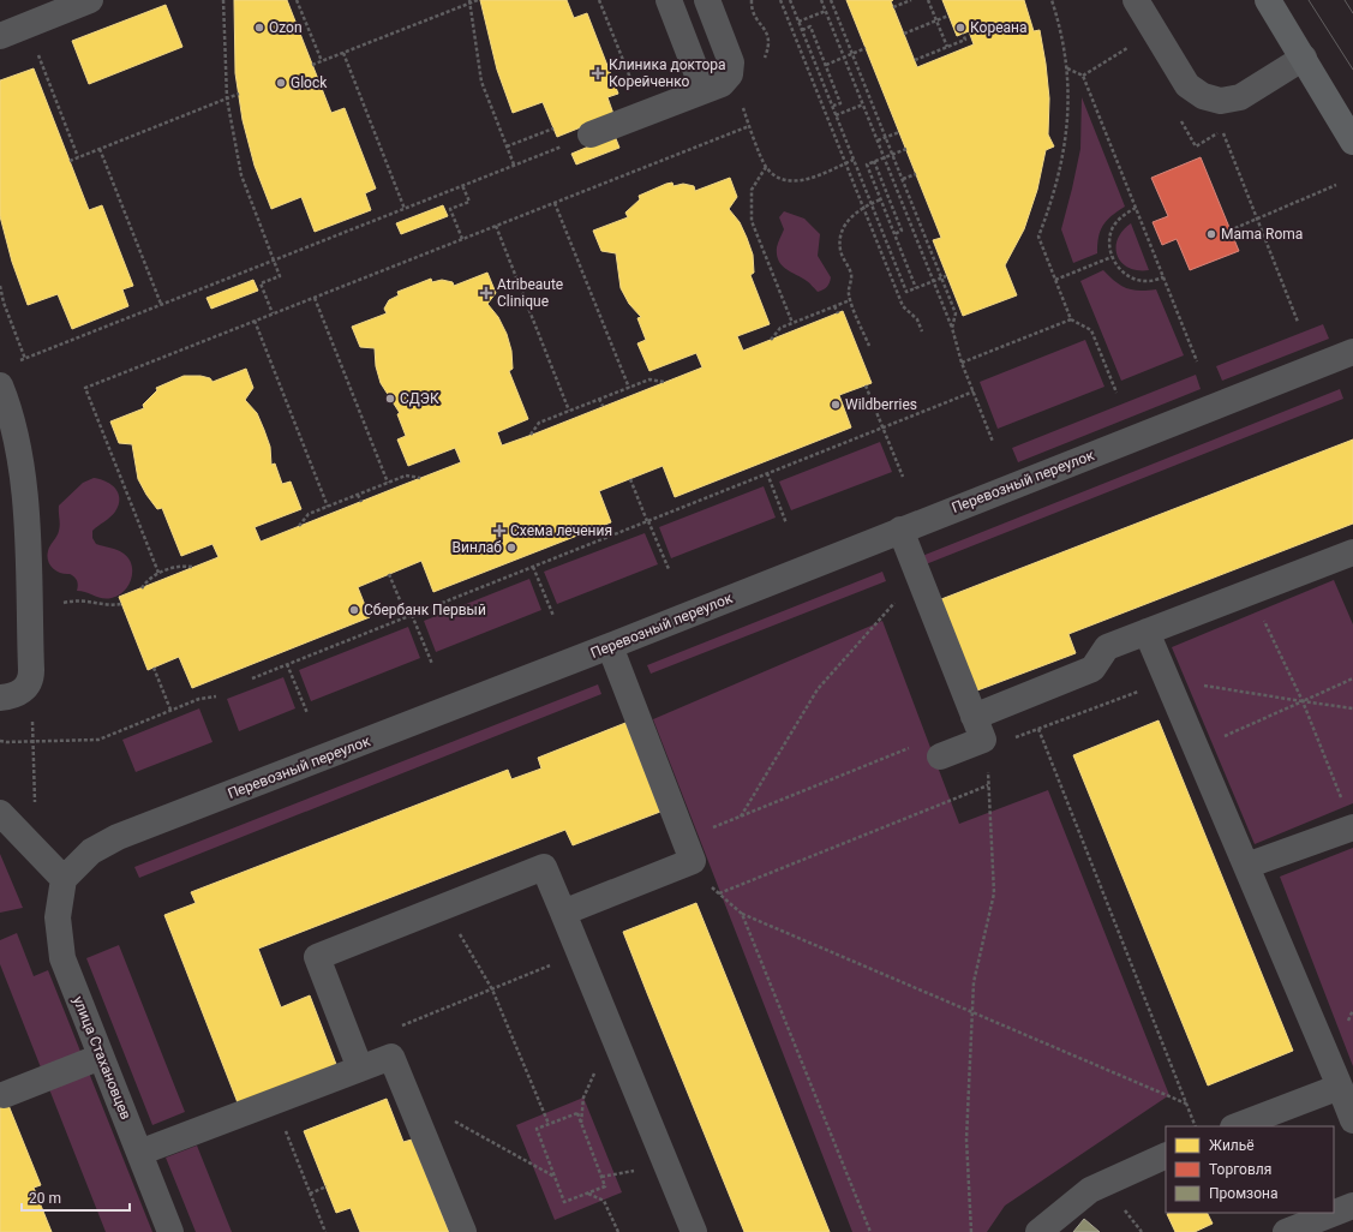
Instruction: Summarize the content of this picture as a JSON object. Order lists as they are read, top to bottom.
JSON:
{
  "streets": {
    "street": ["Перевозный переулок", "улица Стахановцев"]
  },
  "crossings": [
    ["Перевозный переулок", "улица Стахановцев"]
  ],
  "places": {
    "other": [
      "Ozon",
      "Кореана",
      "Glock",
      "Mama Roma",
      "СДЭК",
      "Wildberries",
      "Винлаб",
      "Сбербанк Первый"
    ],
    "health": ["Клиника доктора Корейченко", "Atribeaute Clinique", "Схема лечения"]
  },
  "legend": ["Жильё", "Торговля", "Промзона"],
  "scale_bar": "20 m"
}
